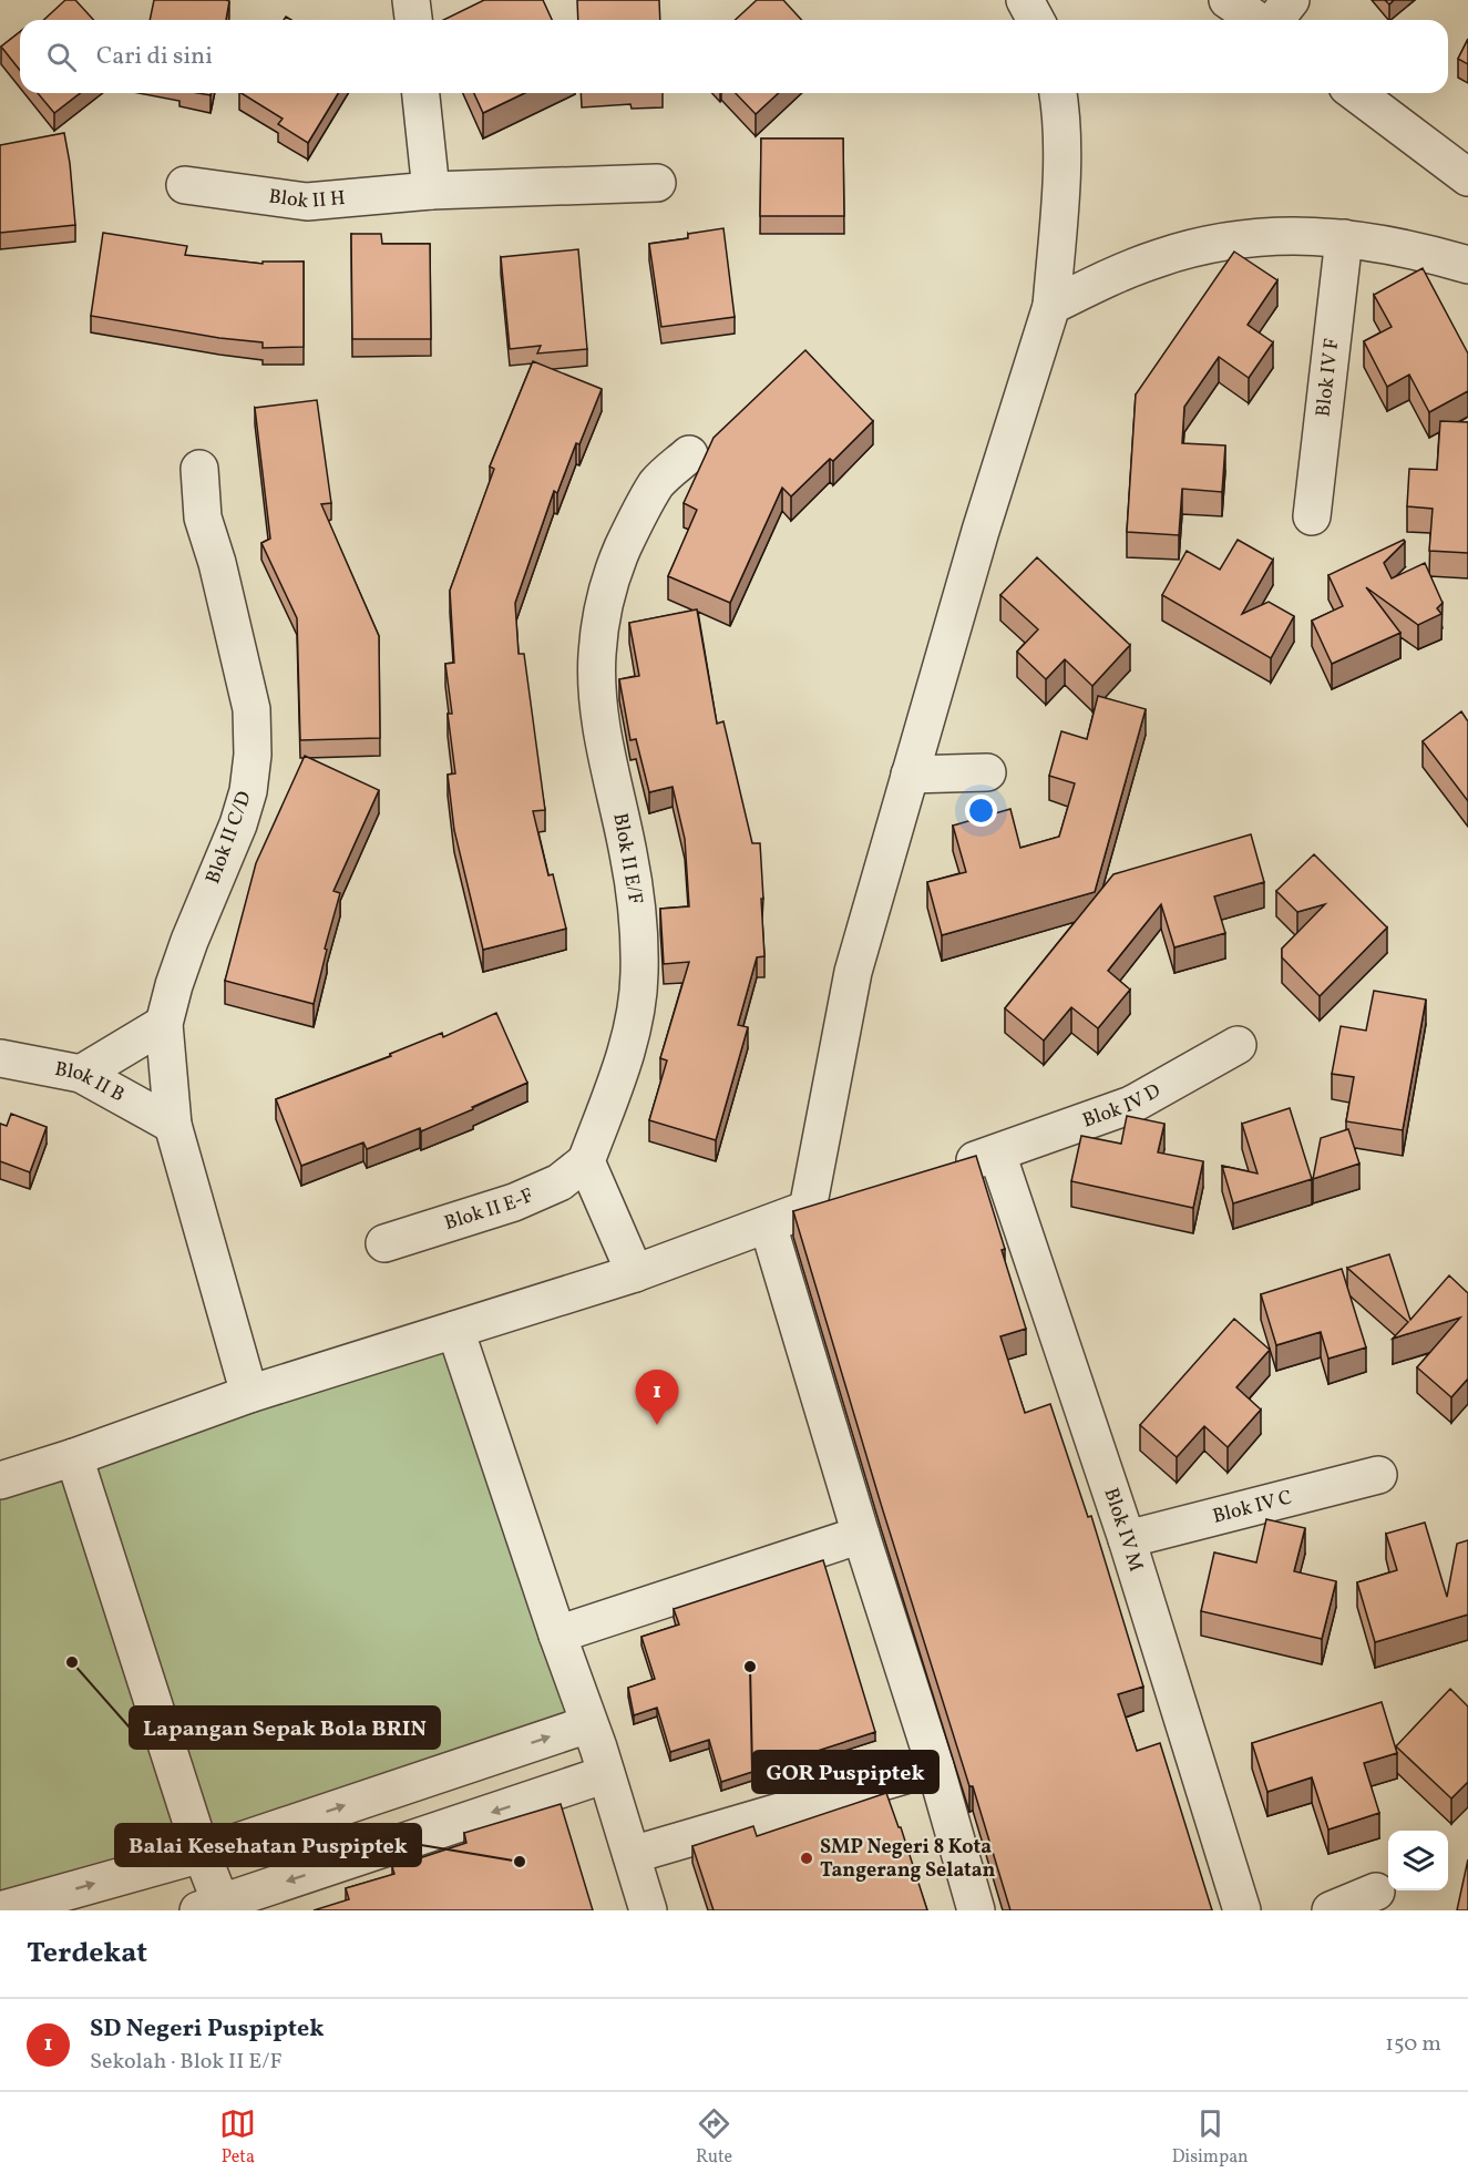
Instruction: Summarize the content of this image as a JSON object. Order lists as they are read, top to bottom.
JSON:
{
  "streets": {
    "street": [
      "Blok II H",
      "Blok IV F",
      "Blok II C/D",
      "Blok II E/F",
      "Blok II B",
      "Blok IV D",
      "Blok II E-F",
      "Blok IV C",
      "Blok IV M"
    ]
  },
  "crossings": [
    ["Blok II C/D", "Blok II B"],
    ["Blok II E/F", "Blok II E-F"],
    ["Blok IV D", "Blok IV M"],
    ["Blok IV C", "Blok IV M"]
  ],
  "places": [
    "Lapangan Sepak Bola BRIN",
    "GOR Puspiptek",
    "SMP Negeri 8 Kota Tangerang Selatan",
    "Balai Kesehatan Puspiptek"
  ],
  "page": {
    "search": "Cari di sini",
    "pins": "1",
    "heading": "Terdekat",
    "list": [
      {
        "mark": "1",
        "name": "SD Negeri Puspiptek",
        "note": "Sekolah · Blok II E/F",
        "value": "150 m"
      }
    ],
    "nav": ["Peta", "Rute", "Disimpan"]
  }
}
